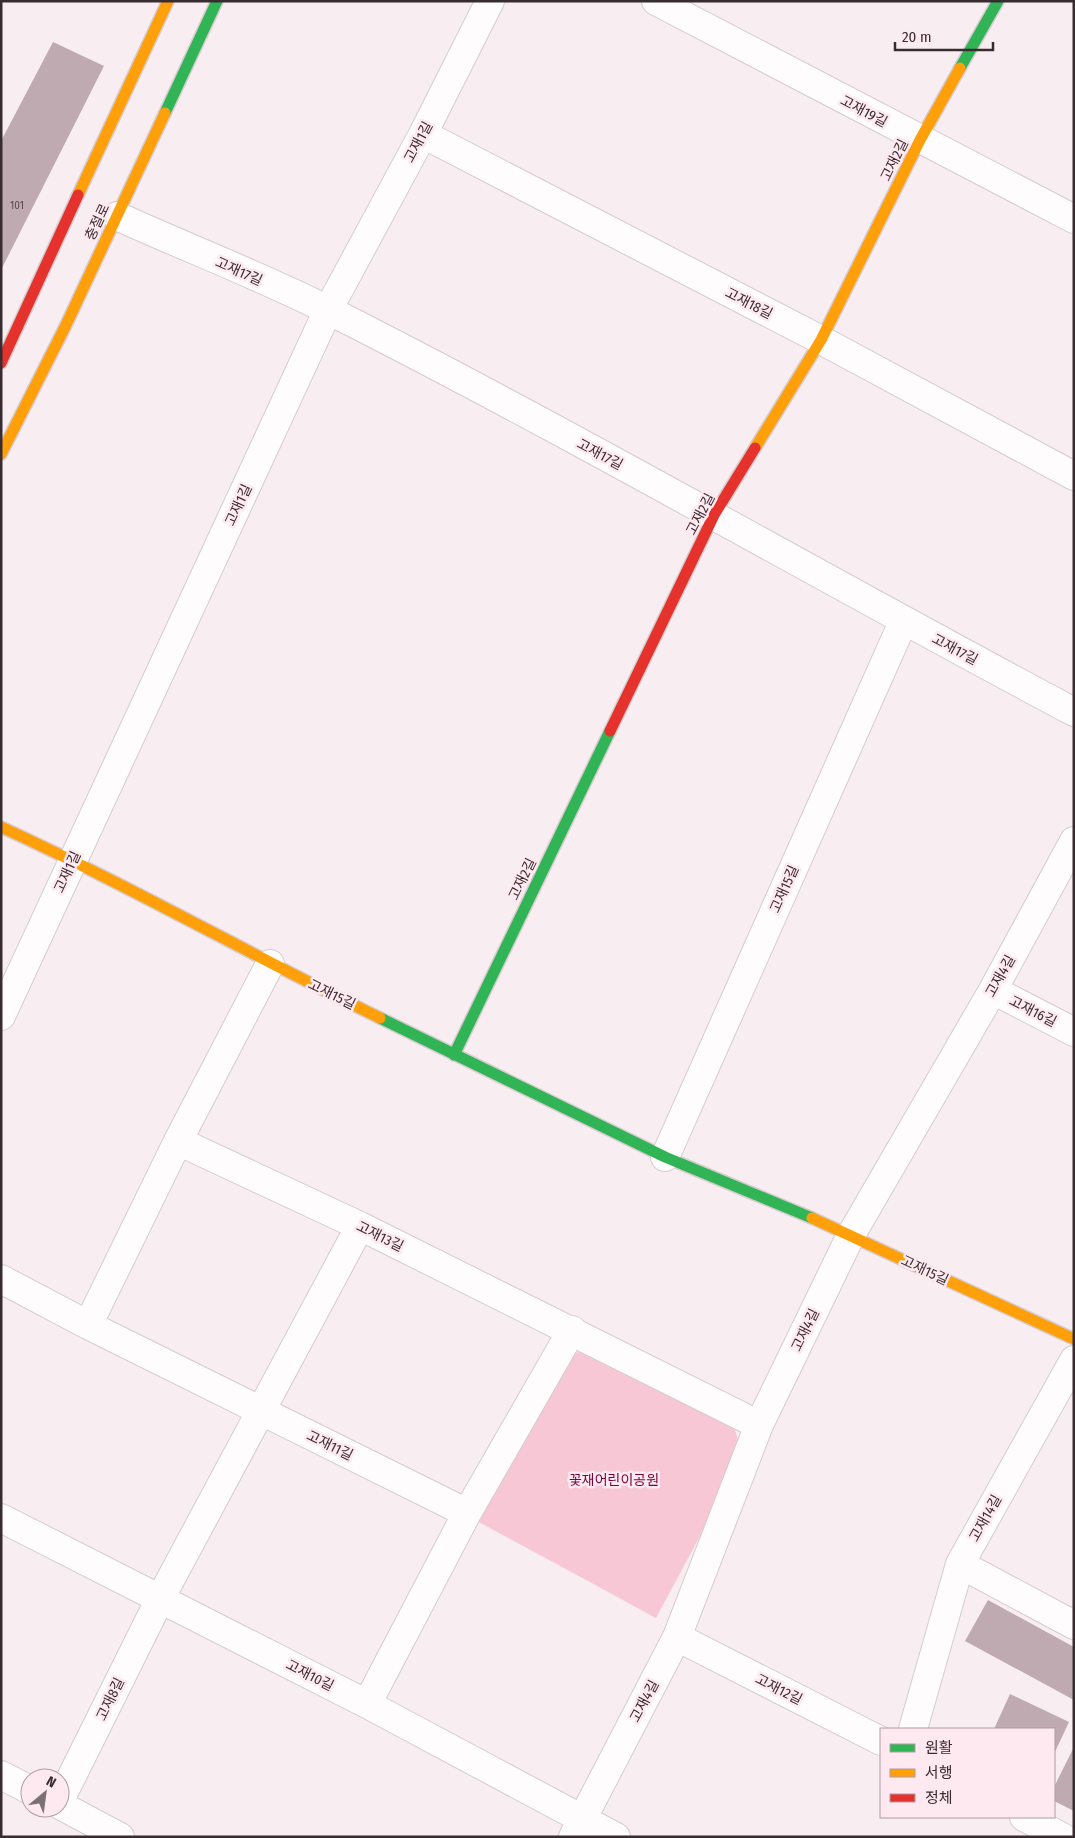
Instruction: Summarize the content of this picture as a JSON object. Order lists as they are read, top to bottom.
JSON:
{
  "streets": {
    "street": [
      "고재19길",
      "고재1길",
      "고재2길",
      "충절로",
      "고재17길",
      "고재18길",
      "고재15길",
      "고재4길",
      "고재16길",
      "고재13길",
      "고재11길",
      "고재14길",
      "고재10길",
      "고재12길",
      "고재8길"
    ]
  },
  "crossings": [
    ["고재19길", "고재2길"],
    ["고재1길", "고재17길"],
    ["고재1길", "고재18길"],
    ["고재1길", "고재15길"],
    ["고재2길", "고재17길"],
    ["고재2길", "고재18길"],
    ["고재2길", "고재15길"],
    ["충절로", "고재17길"],
    ["고재17길", "고재15길"],
    ["고재15길", "고재4길"],
    ["고재4길", "고재16길"],
    ["고재4길", "고재13길"],
    ["고재4길", "고재10길"],
    ["고재4길", "고재12길"],
    ["고재13길", "고재8길"],
    ["고재11길", "고재8길"],
    ["고재10길", "고재8길"]
  ],
  "parks": ["꽃재어린이공원"],
  "house_numbers": ["101"],
  "legend": ["원활", "서행", "정체"],
  "scale_bar": "20 m",
  "north": "top right"
}
